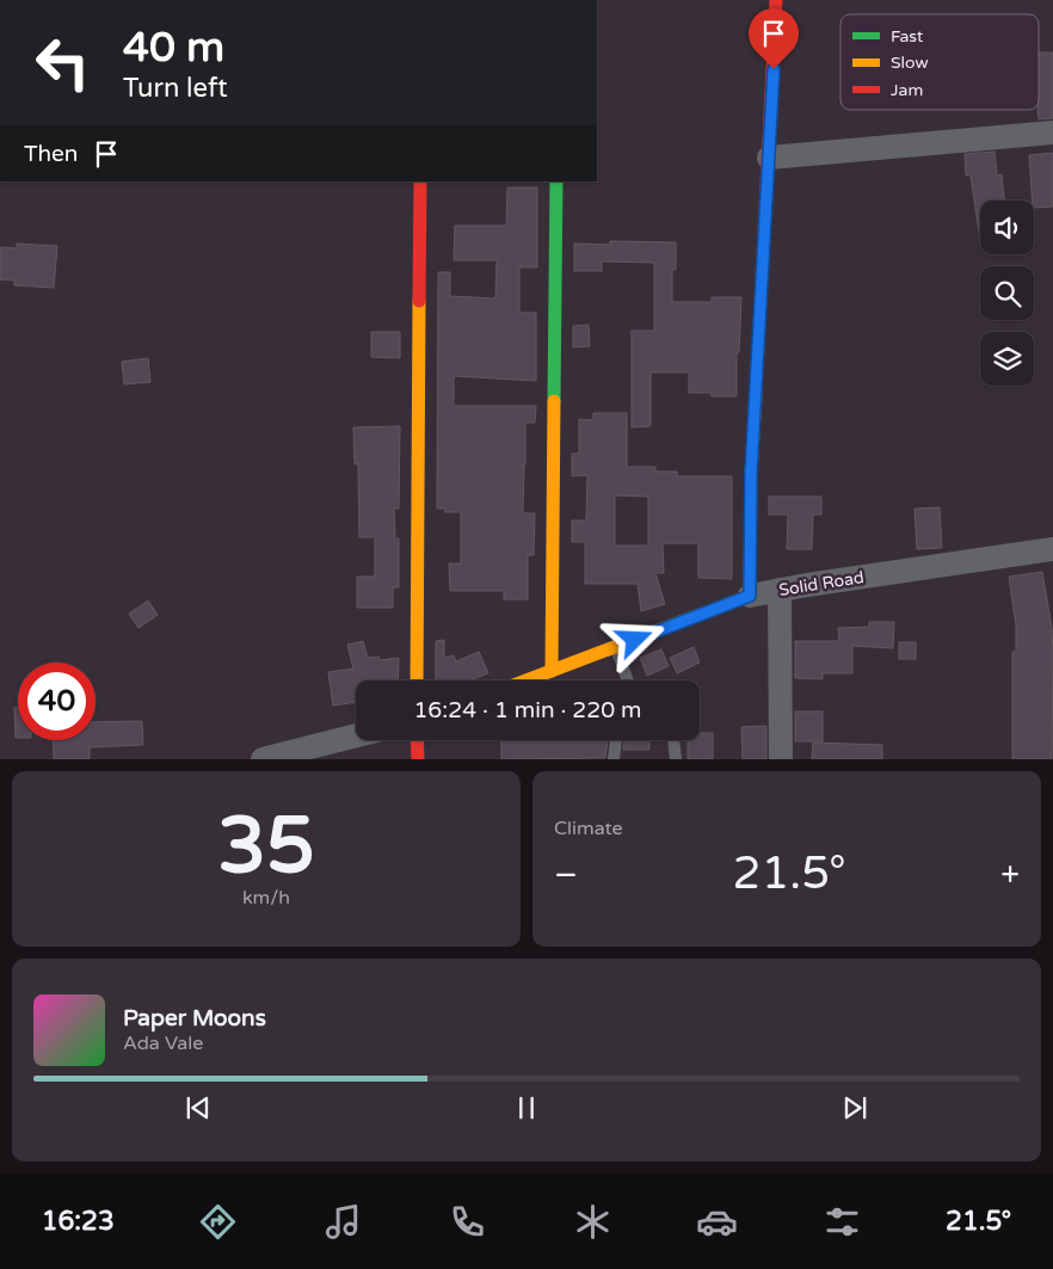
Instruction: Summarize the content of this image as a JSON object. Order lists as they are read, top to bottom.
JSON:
{
  "streets": {
    "street": ["Solid Road"]
  },
  "legend": ["Fast", "Slow", "Jam"],
  "page": {
    "turn": ["40 m", "Turn left"],
    "then": "Then",
    "limit": "40",
    "trip": "16:24 · 1 min · 220 m",
    "tile": [
      ["35", "km/h"],
      "Climate"
    ],
    "heat": ["−", "21.5°", "+"],
    "song": ["Paper Moons", "Ada Vale"],
    "tabs": ["16:23", "21.5°"]
  }
}
